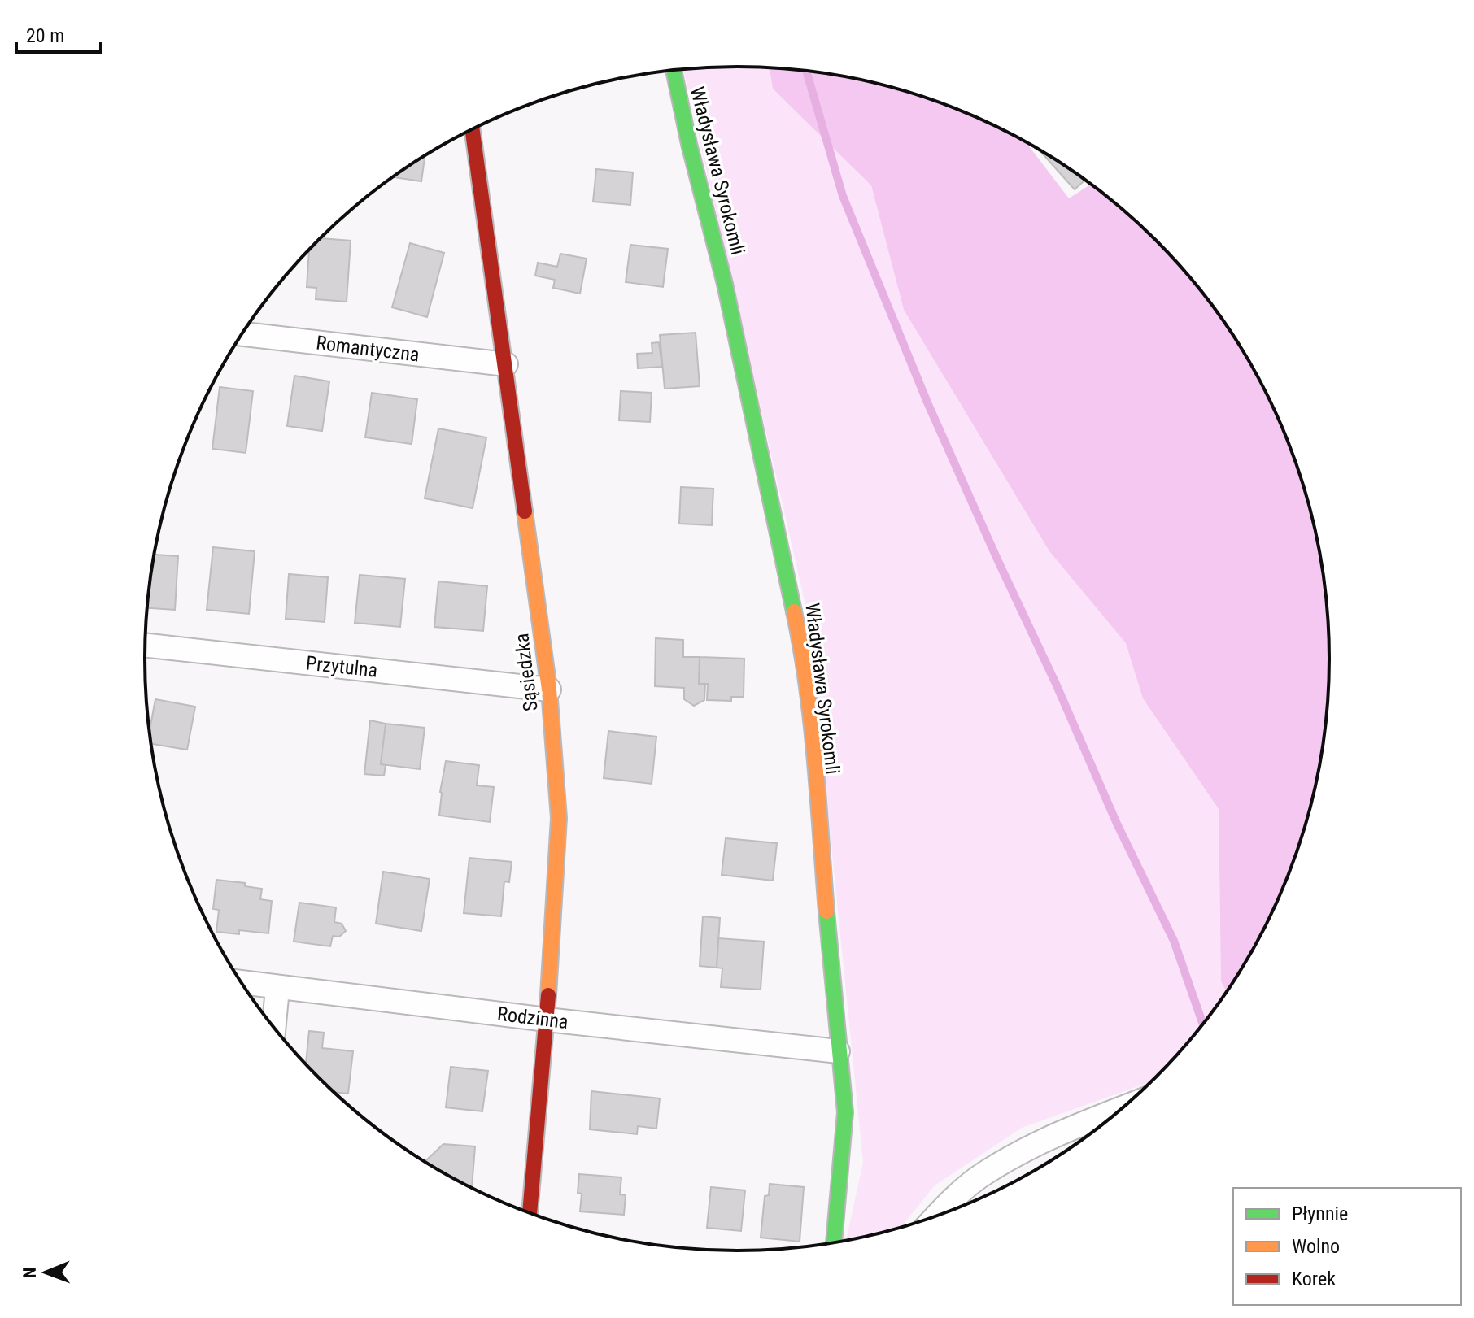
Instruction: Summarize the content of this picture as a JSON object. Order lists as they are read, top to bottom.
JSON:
{
  "streets": {
    "street": [
      "Władysława Syrokomli",
      "Romantyczna",
      "Przytulna",
      "Sąsiedzka",
      "Rodzinna"
    ]
  },
  "crossings": [
    ["Władysława Syrokomli", "Rodzinna"],
    ["Romantyczna", "Sąsiedzka"],
    ["Przytulna", "Sąsiedzka"],
    ["Sąsiedzka", "Rodzinna"]
  ],
  "legend": ["Płynnie", "Wolno", "Korek"],
  "scale_bar": "20 m",
  "north": "left"
}
